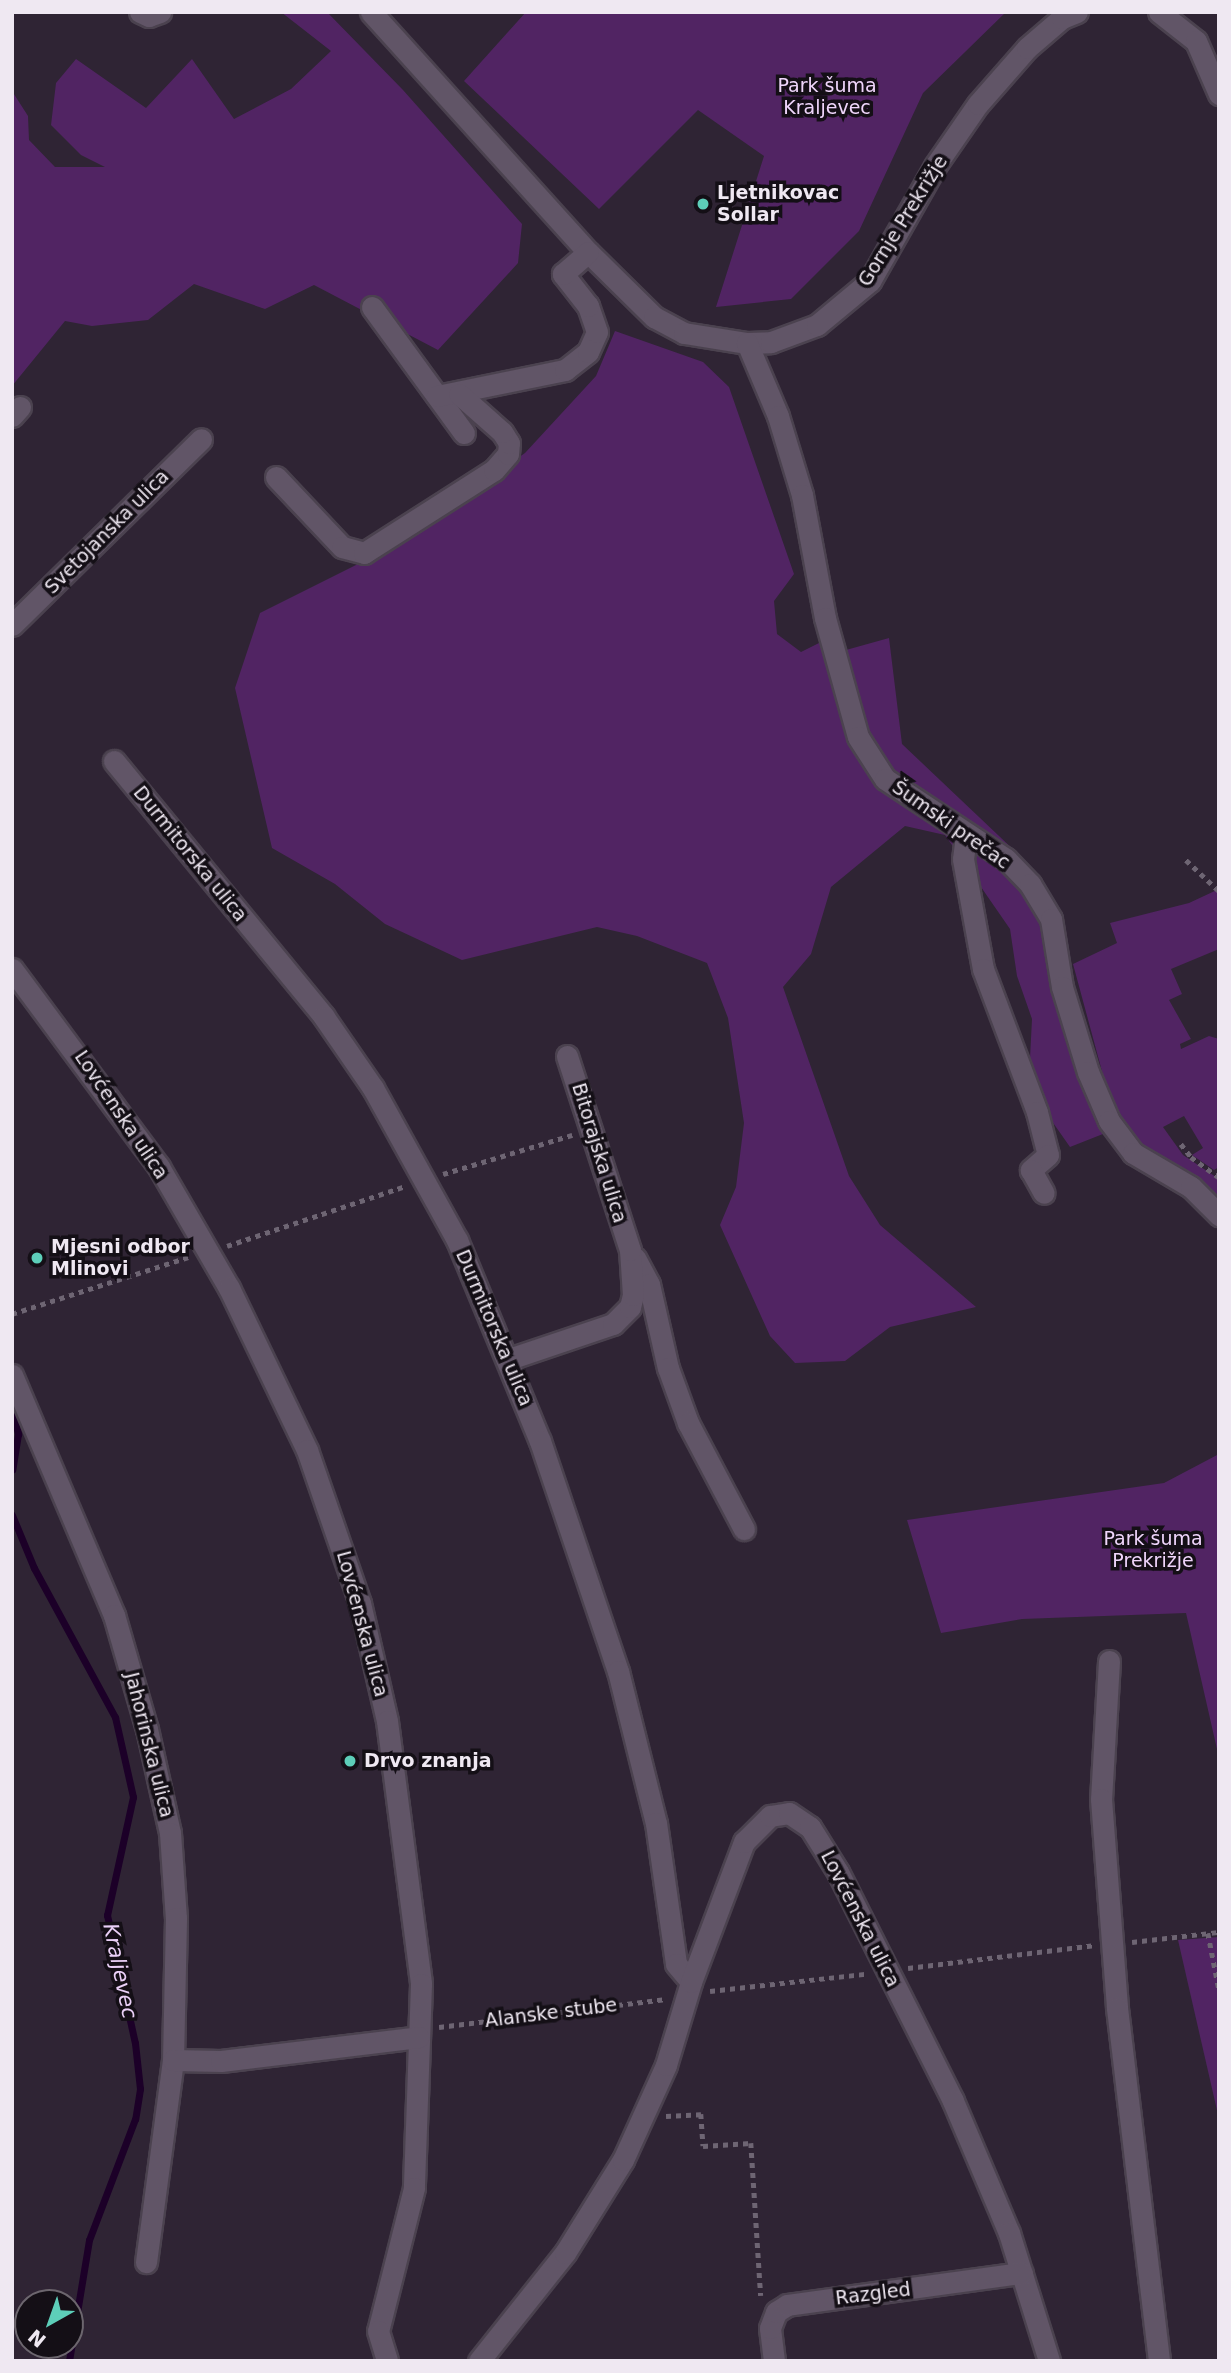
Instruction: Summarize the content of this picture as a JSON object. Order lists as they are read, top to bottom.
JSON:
{
  "streets": {
    "street": [
      "Gornje Prekrižje",
      "Svetojanska ulica",
      "Šumski prečac",
      "Durmitorska ulica",
      "Lovćenska ulica",
      "Bitorajska ulica",
      "Jahorinska ulica",
      "Razgled"
    ],
    "path": ["Alanske stube"]
  },
  "crossings": [
    ["Gornje Prekrižje", "Šumski prečac"],
    ["Durmitorska ulica", "Lovćenska ulica"],
    ["Durmitorska ulica", "Bitorajska ulica"],
    ["Lovćenska ulica", "Alanske stube"],
    ["Lovćenska ulica", "Razgled"]
  ],
  "water": ["Kraljevec"],
  "parks": ["Park šuma Kraljevec", "Park šuma Prekrižje"],
  "places": ["Ljetnikovac Sollar", "Mjesni odbor Mlinovi", "Drvo znanja"],
  "north": "bottom left"
}
